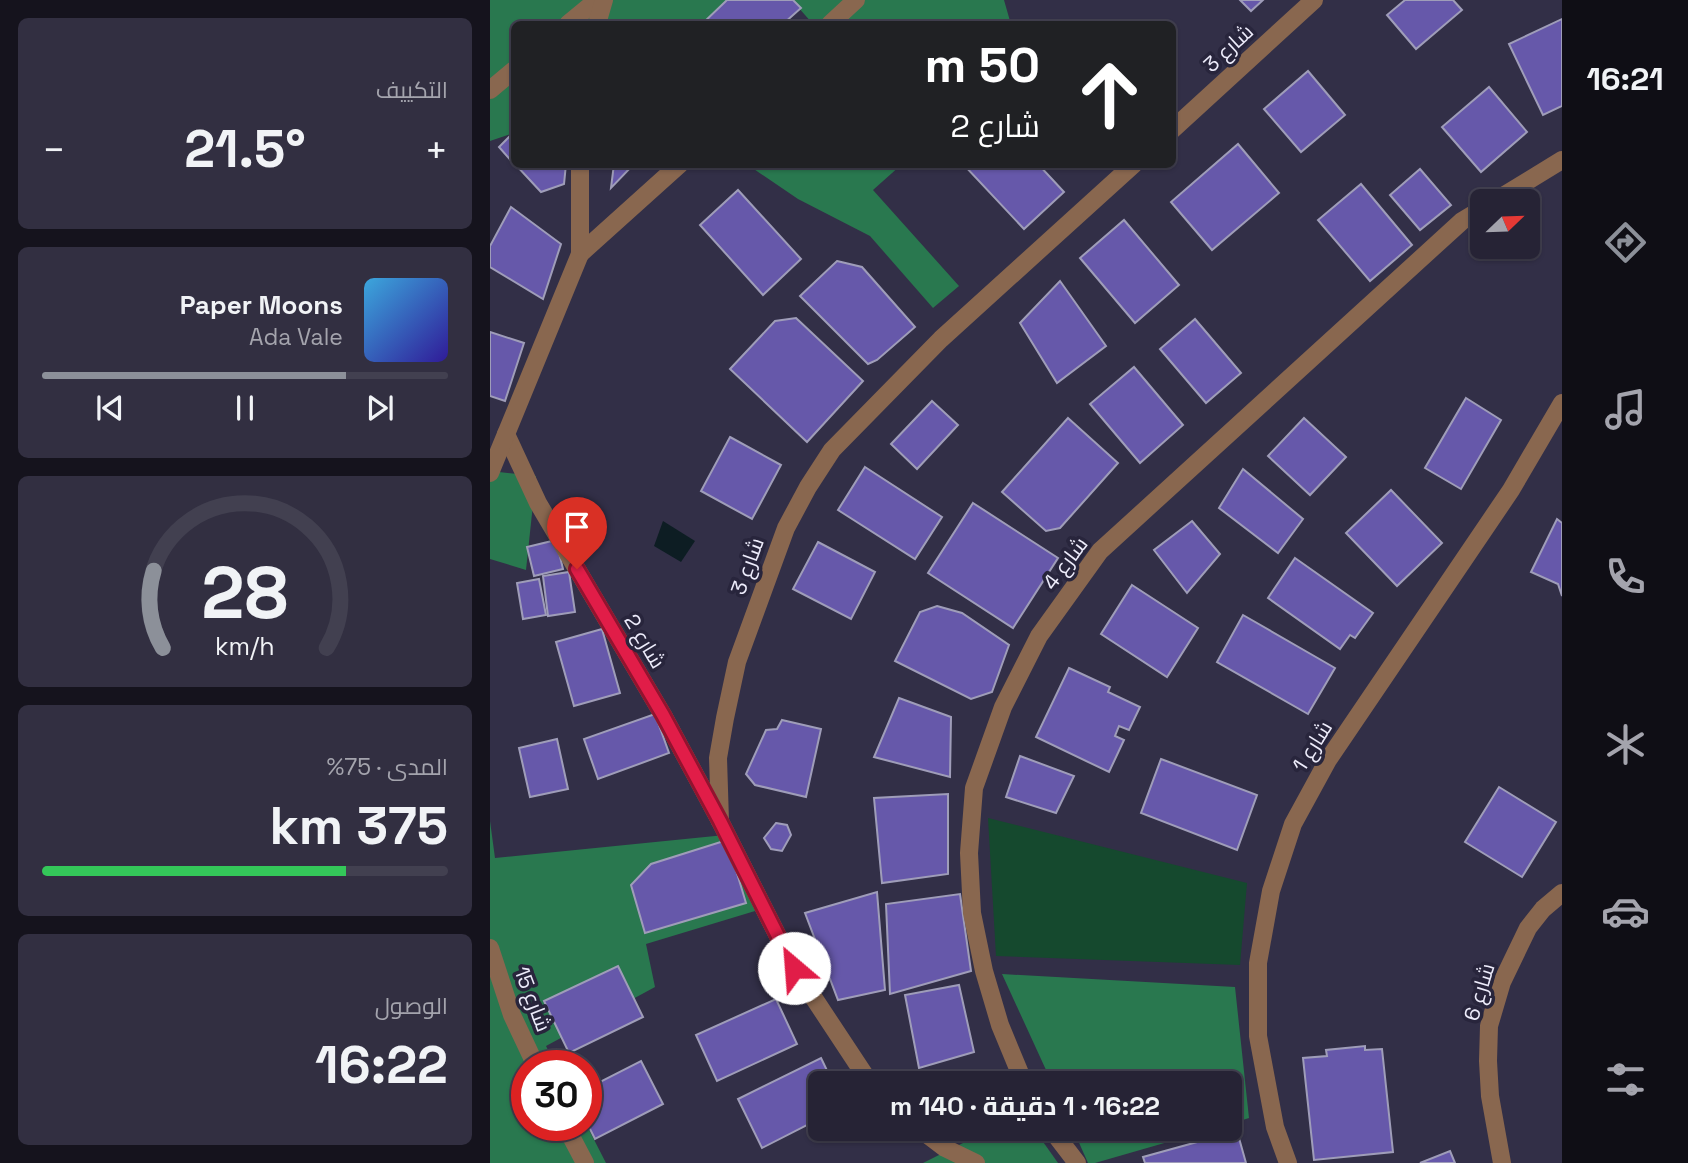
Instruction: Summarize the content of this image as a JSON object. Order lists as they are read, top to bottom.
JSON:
{
  "streets": {
    "street": [
      "شارع 3",
      "شارع 4",
      "شارع 2",
      "شارع 1",
      "شارع 6",
      "شارع 15"
    ]
  },
  "crossings": [
    ["شارع 3", "شارع 2"]
  ],
  "north": "top right",
  "page": {
    "tabs": "16:21",
    "tile": [
      "التكييف",
      ["المدى · 75%", "375 km"],
      ["الوصول", "16:22"]
    ],
    "turn": ["50 m", "شارع 2"],
    "heat": ["−", "21.5°", "+"],
    "song": ["Paper Moons", "Ada Vale"],
    "limit": "30",
    "trip": "16:22 · 1 دقيقة · 140 m",
    "gauge": ["28", "km/h"]
  }
}
